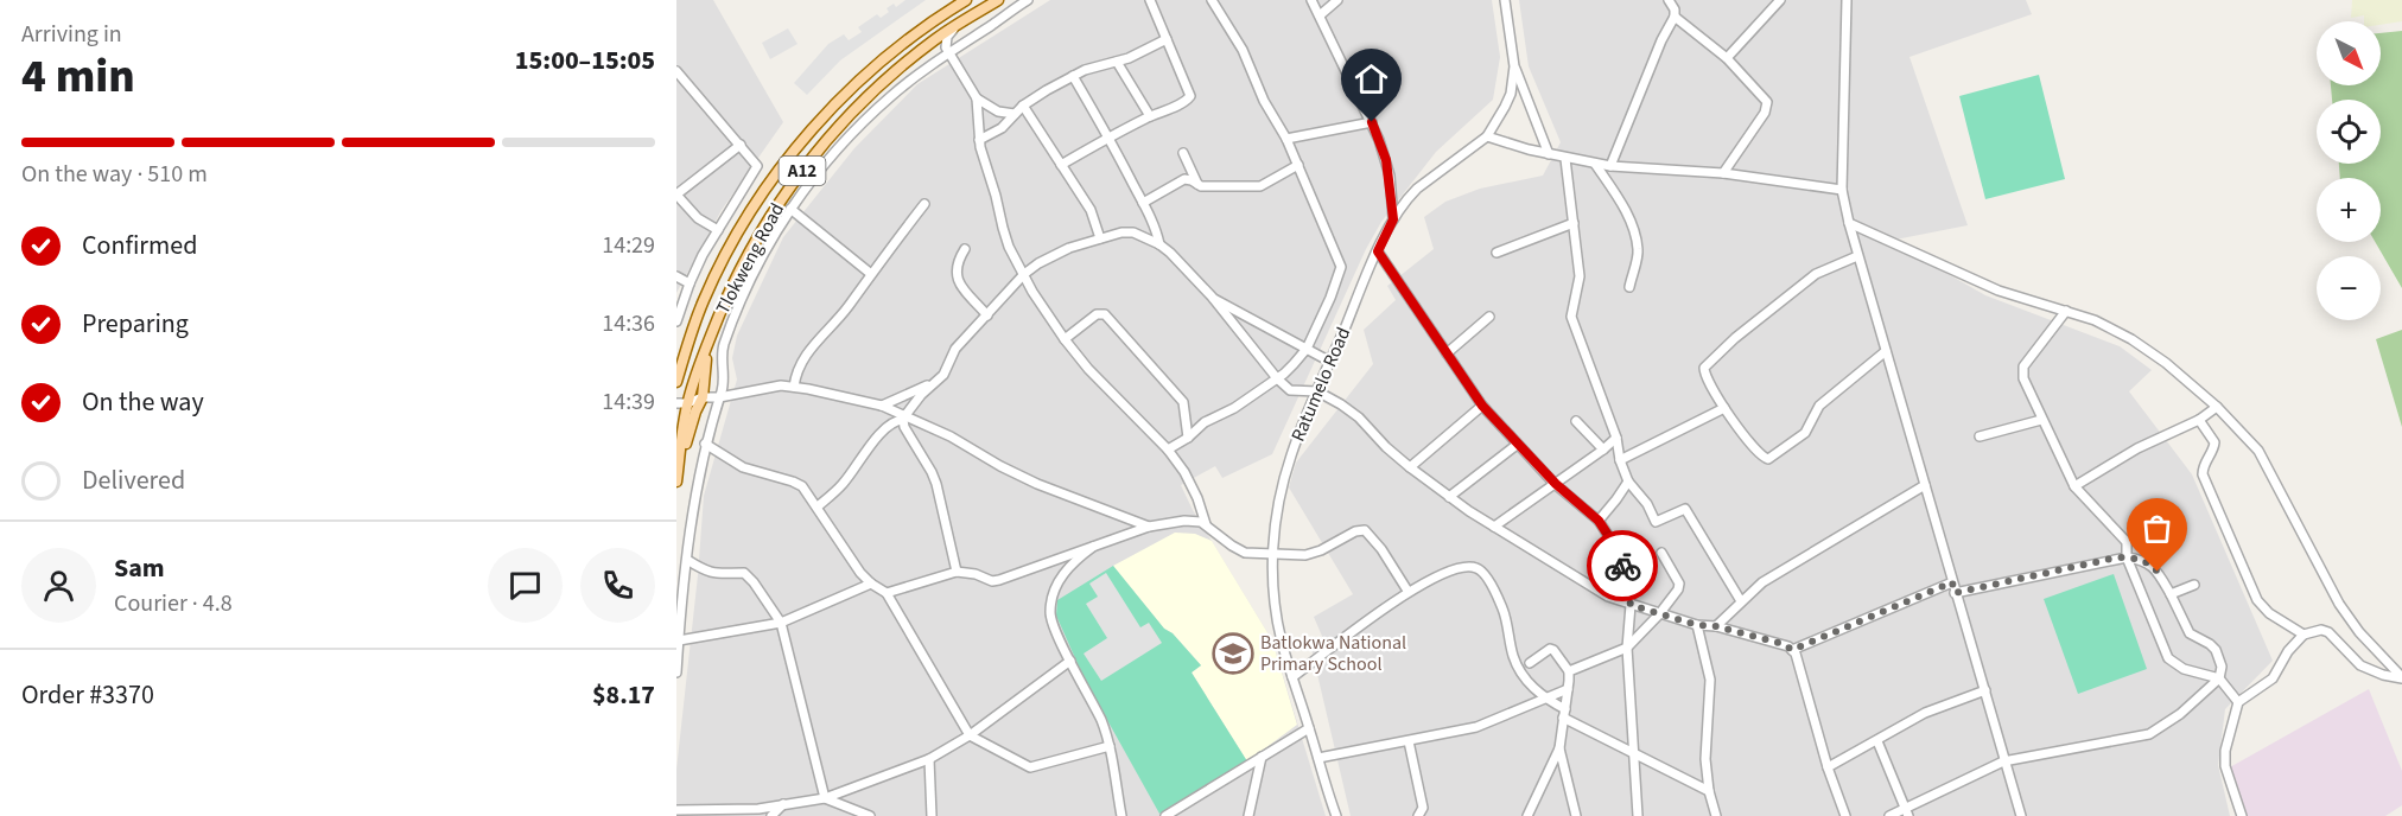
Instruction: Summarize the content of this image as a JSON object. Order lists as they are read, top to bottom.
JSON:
{
  "streets": {
    "main road": ["A12", "Tlokweng Road"],
    "street": ["Ratumelo Road"]
  },
  "places": {
    "school or university": ["Batlokwa National Primary School"]
  },
  "north": "bottom right",
  "page": {
    "heading": ["4 min", "Arriving in", "15:00–15:05"],
    "panel": [
      "Sam",
      "Courier · 4.8",
      "Order #3370",
      "$8.17"
    ],
    "map_buttons": ["+", "−"],
    "bar": "On the way · 510 m",
    "list": [
      ["Confirmed", "14:29"],
      ["Preparing", "14:36"],
      ["On the way", "14:39"],
      "Delivered"
    ]
  }
}
